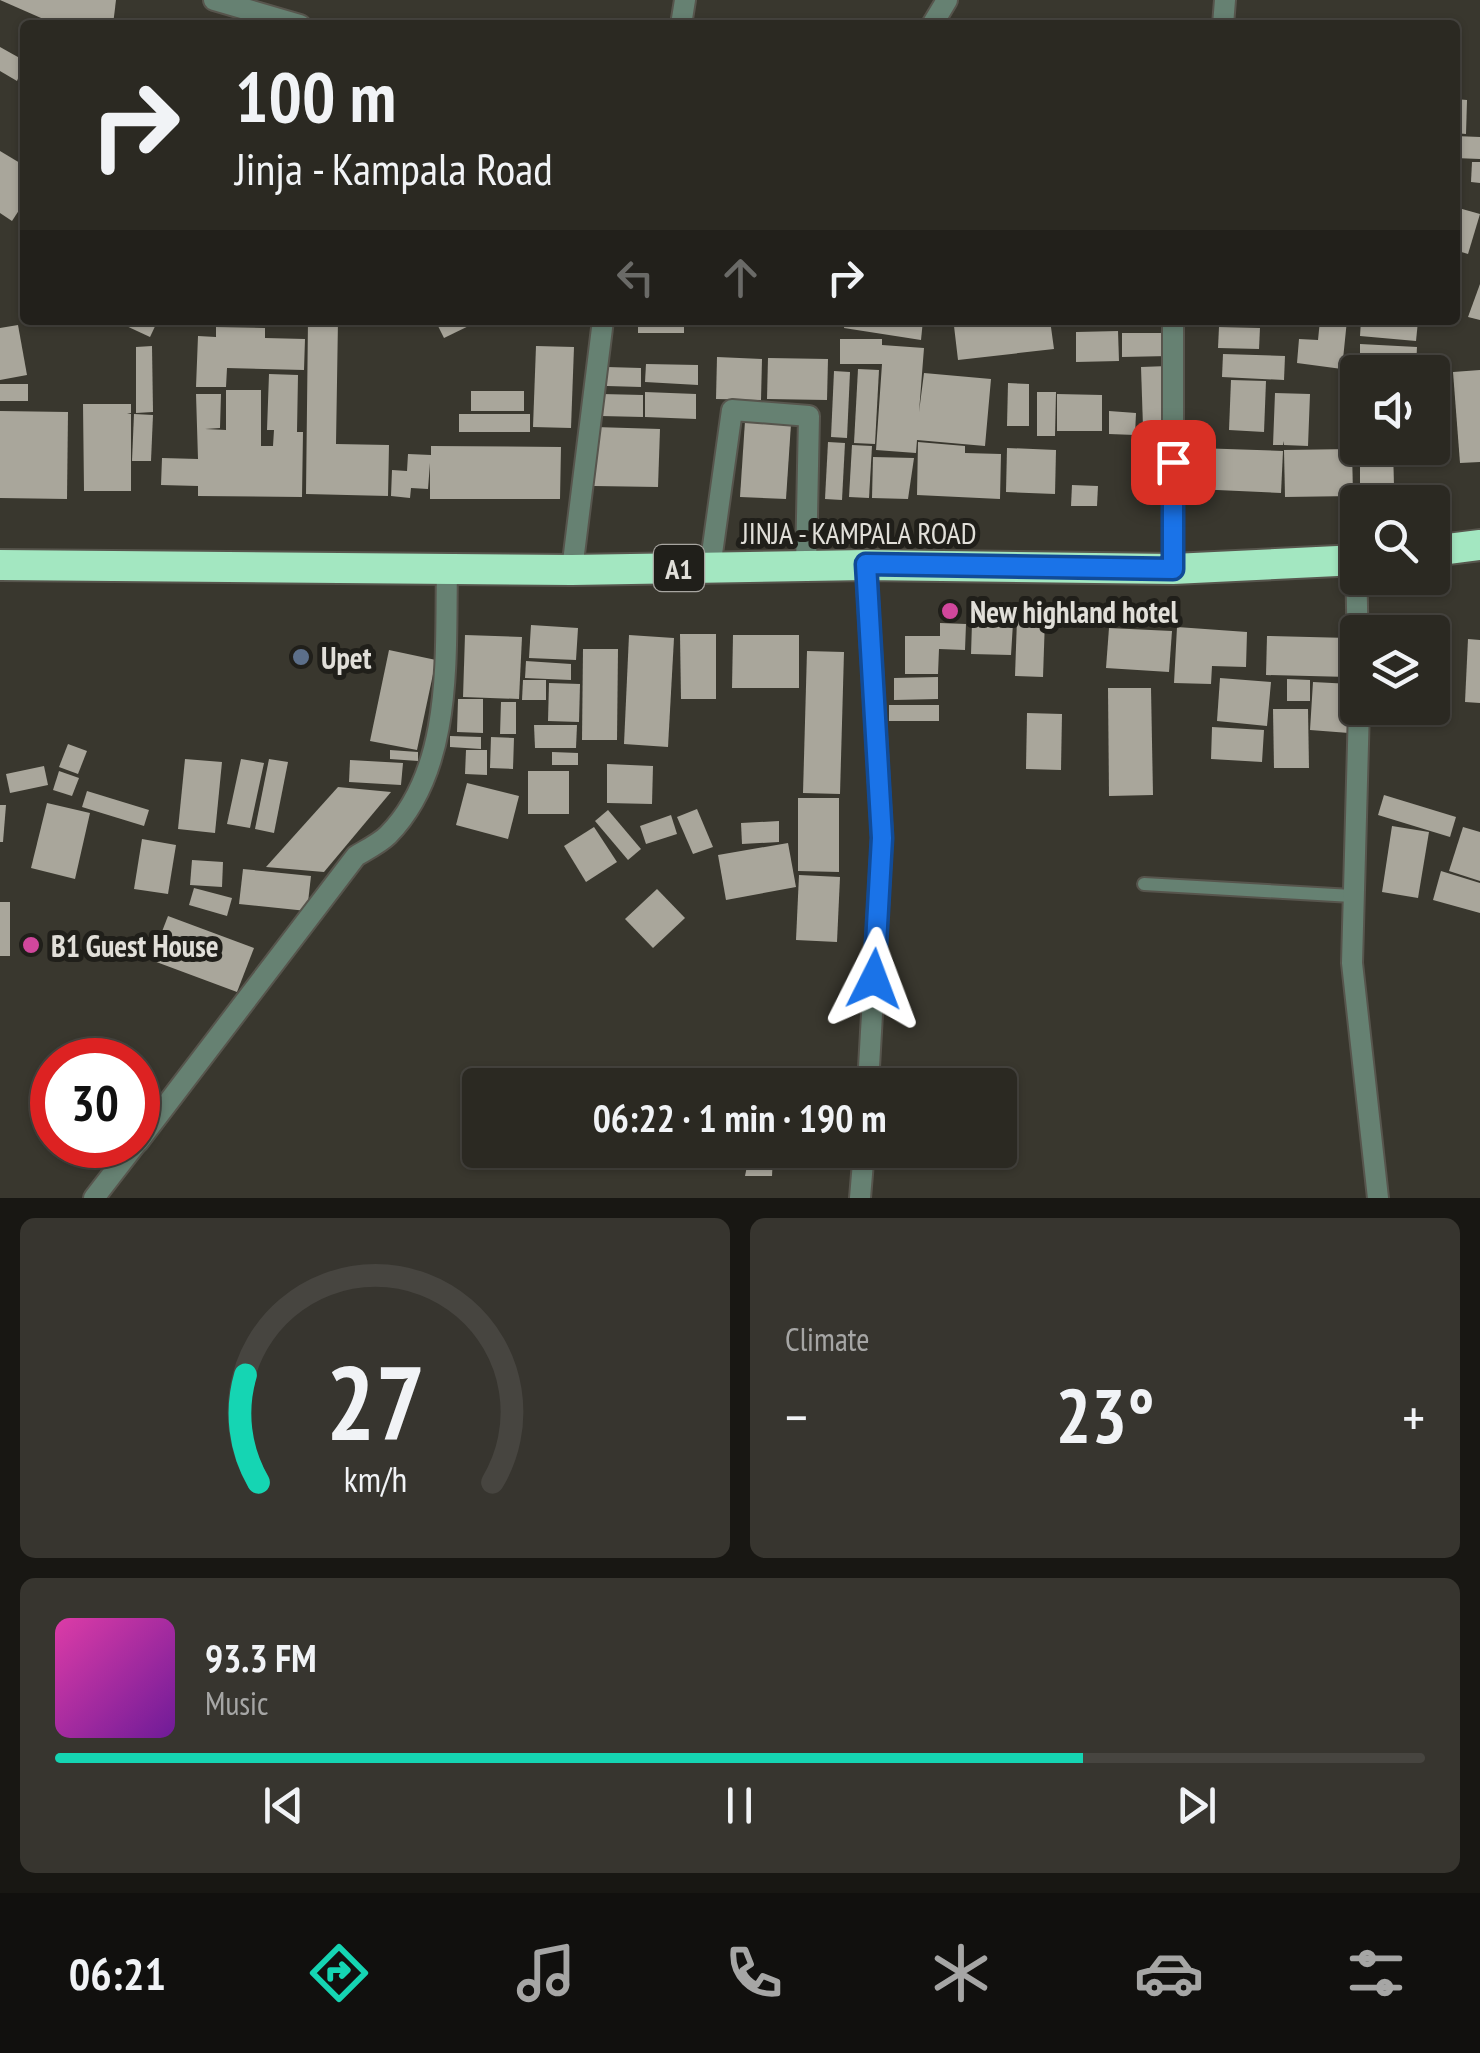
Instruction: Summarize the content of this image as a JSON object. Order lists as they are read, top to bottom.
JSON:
{
  "streets": {
    "highway": ["JINJA - KAMPALA ROAD", "A1"]
  },
  "places": ["New highland hotel", "Upet", "B1 Guest House"],
  "page": {
    "turn": ["100 m", "Jinja - Kampala Road"],
    "limit": "30",
    "trip": "06:22 · 1 min · 190 m",
    "tile": "Climate",
    "heat": ["−", "23°", "+"],
    "song": ["93.3 FM", "Music"],
    "tabs": "06:21",
    "gauge": ["27", "km/h"]
  }
}
